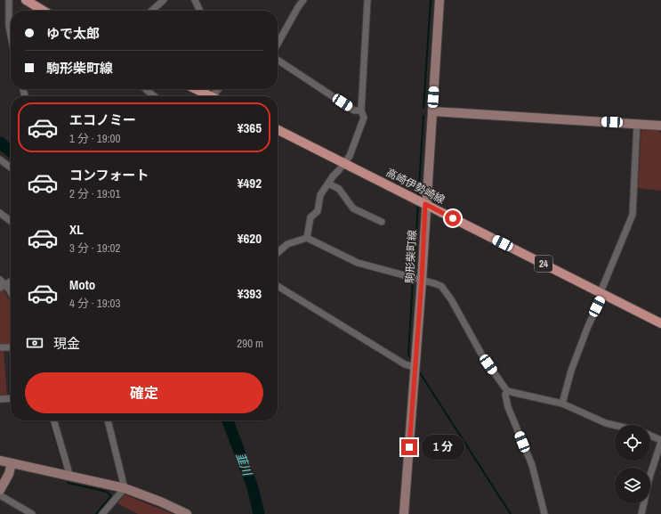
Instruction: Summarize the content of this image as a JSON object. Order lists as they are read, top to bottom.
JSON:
{
  "streets": {
    "main road": ["高崎伊勢崎線", "駒形柴町線", "24"]
  },
  "crossings": [
    ["高崎伊勢崎線", "駒形柴町線"]
  ],
  "water": ["韮川"],
  "page": {
    "banner": ["ゆで太郎", "駒形柴町線"],
    "list": [
      {
        "name": "エコノミー",
        "note": "1 分 · 19:00",
        "value": "¥365"
      },
      {
        "name": "コンフォート",
        "note": "2 分 · 19:01",
        "value": "¥492"
      },
      {
        "name": "XL",
        "note": "3 分 · 19:02",
        "value": "¥620"
      },
      {
        "name": "Moto",
        "note": "4 分 · 19:03",
        "value": "¥393"
      }
    ],
    "pay": ["現金", "290 m"],
    "buttons": "確定",
    "bubble": "1 分"
  }
}
